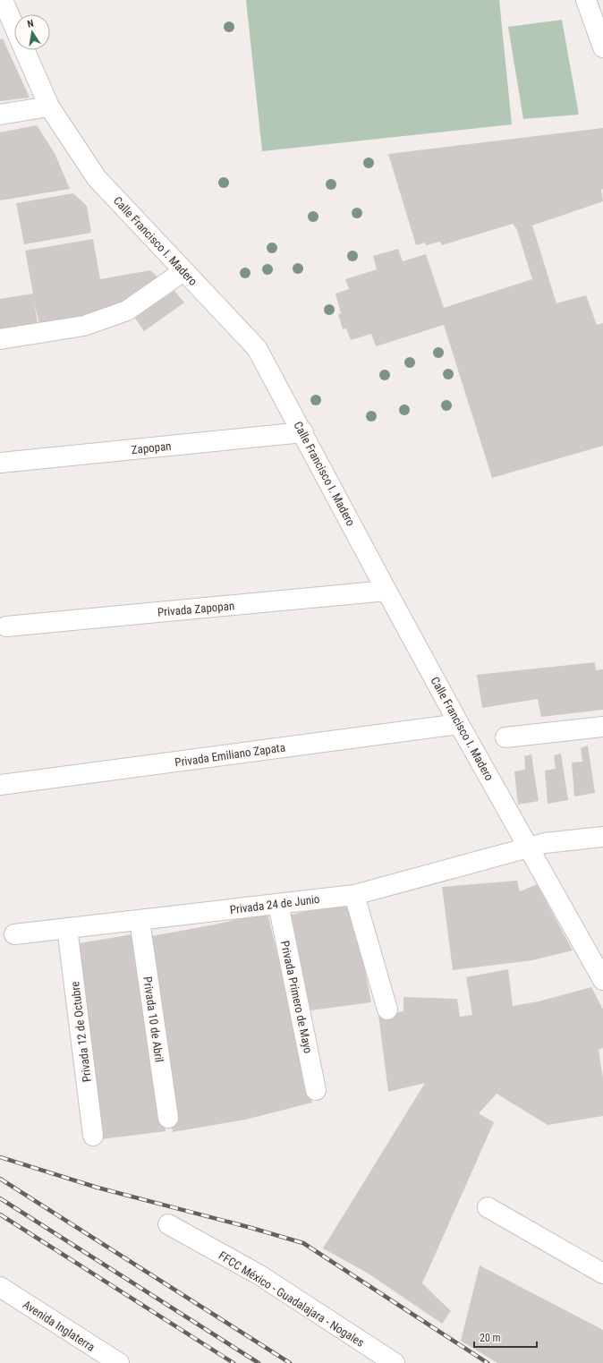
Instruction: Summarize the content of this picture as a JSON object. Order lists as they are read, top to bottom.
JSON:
{
  "streets": {
    "street": [
      "Calle Francisco I. Madero",
      "Zapopan",
      "Privada Zapopan",
      "Privada Emiliano Zapata",
      "Privada 24 de Junio",
      "Privada Primero de Mayo",
      "Privada 10 de Abril",
      "Privada 12 de Octubre",
      "FFCC México - Guadalajara - Nogales",
      "Avenida Inglaterra"
    ]
  },
  "crossings": [
    ["Calle Francisco I. Madero", "Zapopan"],
    ["Calle Francisco I. Madero", "Privada Zapopan"],
    ["Calle Francisco I. Madero", "Privada Emiliano Zapata"],
    ["Calle Francisco I. Madero", "Privada 24 de Junio"],
    ["Privada 24 de Junio", "Privada Primero de Mayo"],
    ["Privada 24 de Junio", "Privada 10 de Abril"],
    ["Privada 24 de Junio", "Privada 12 de Octubre"]
  ],
  "scale_bar": "20 m",
  "north": "top"
}
